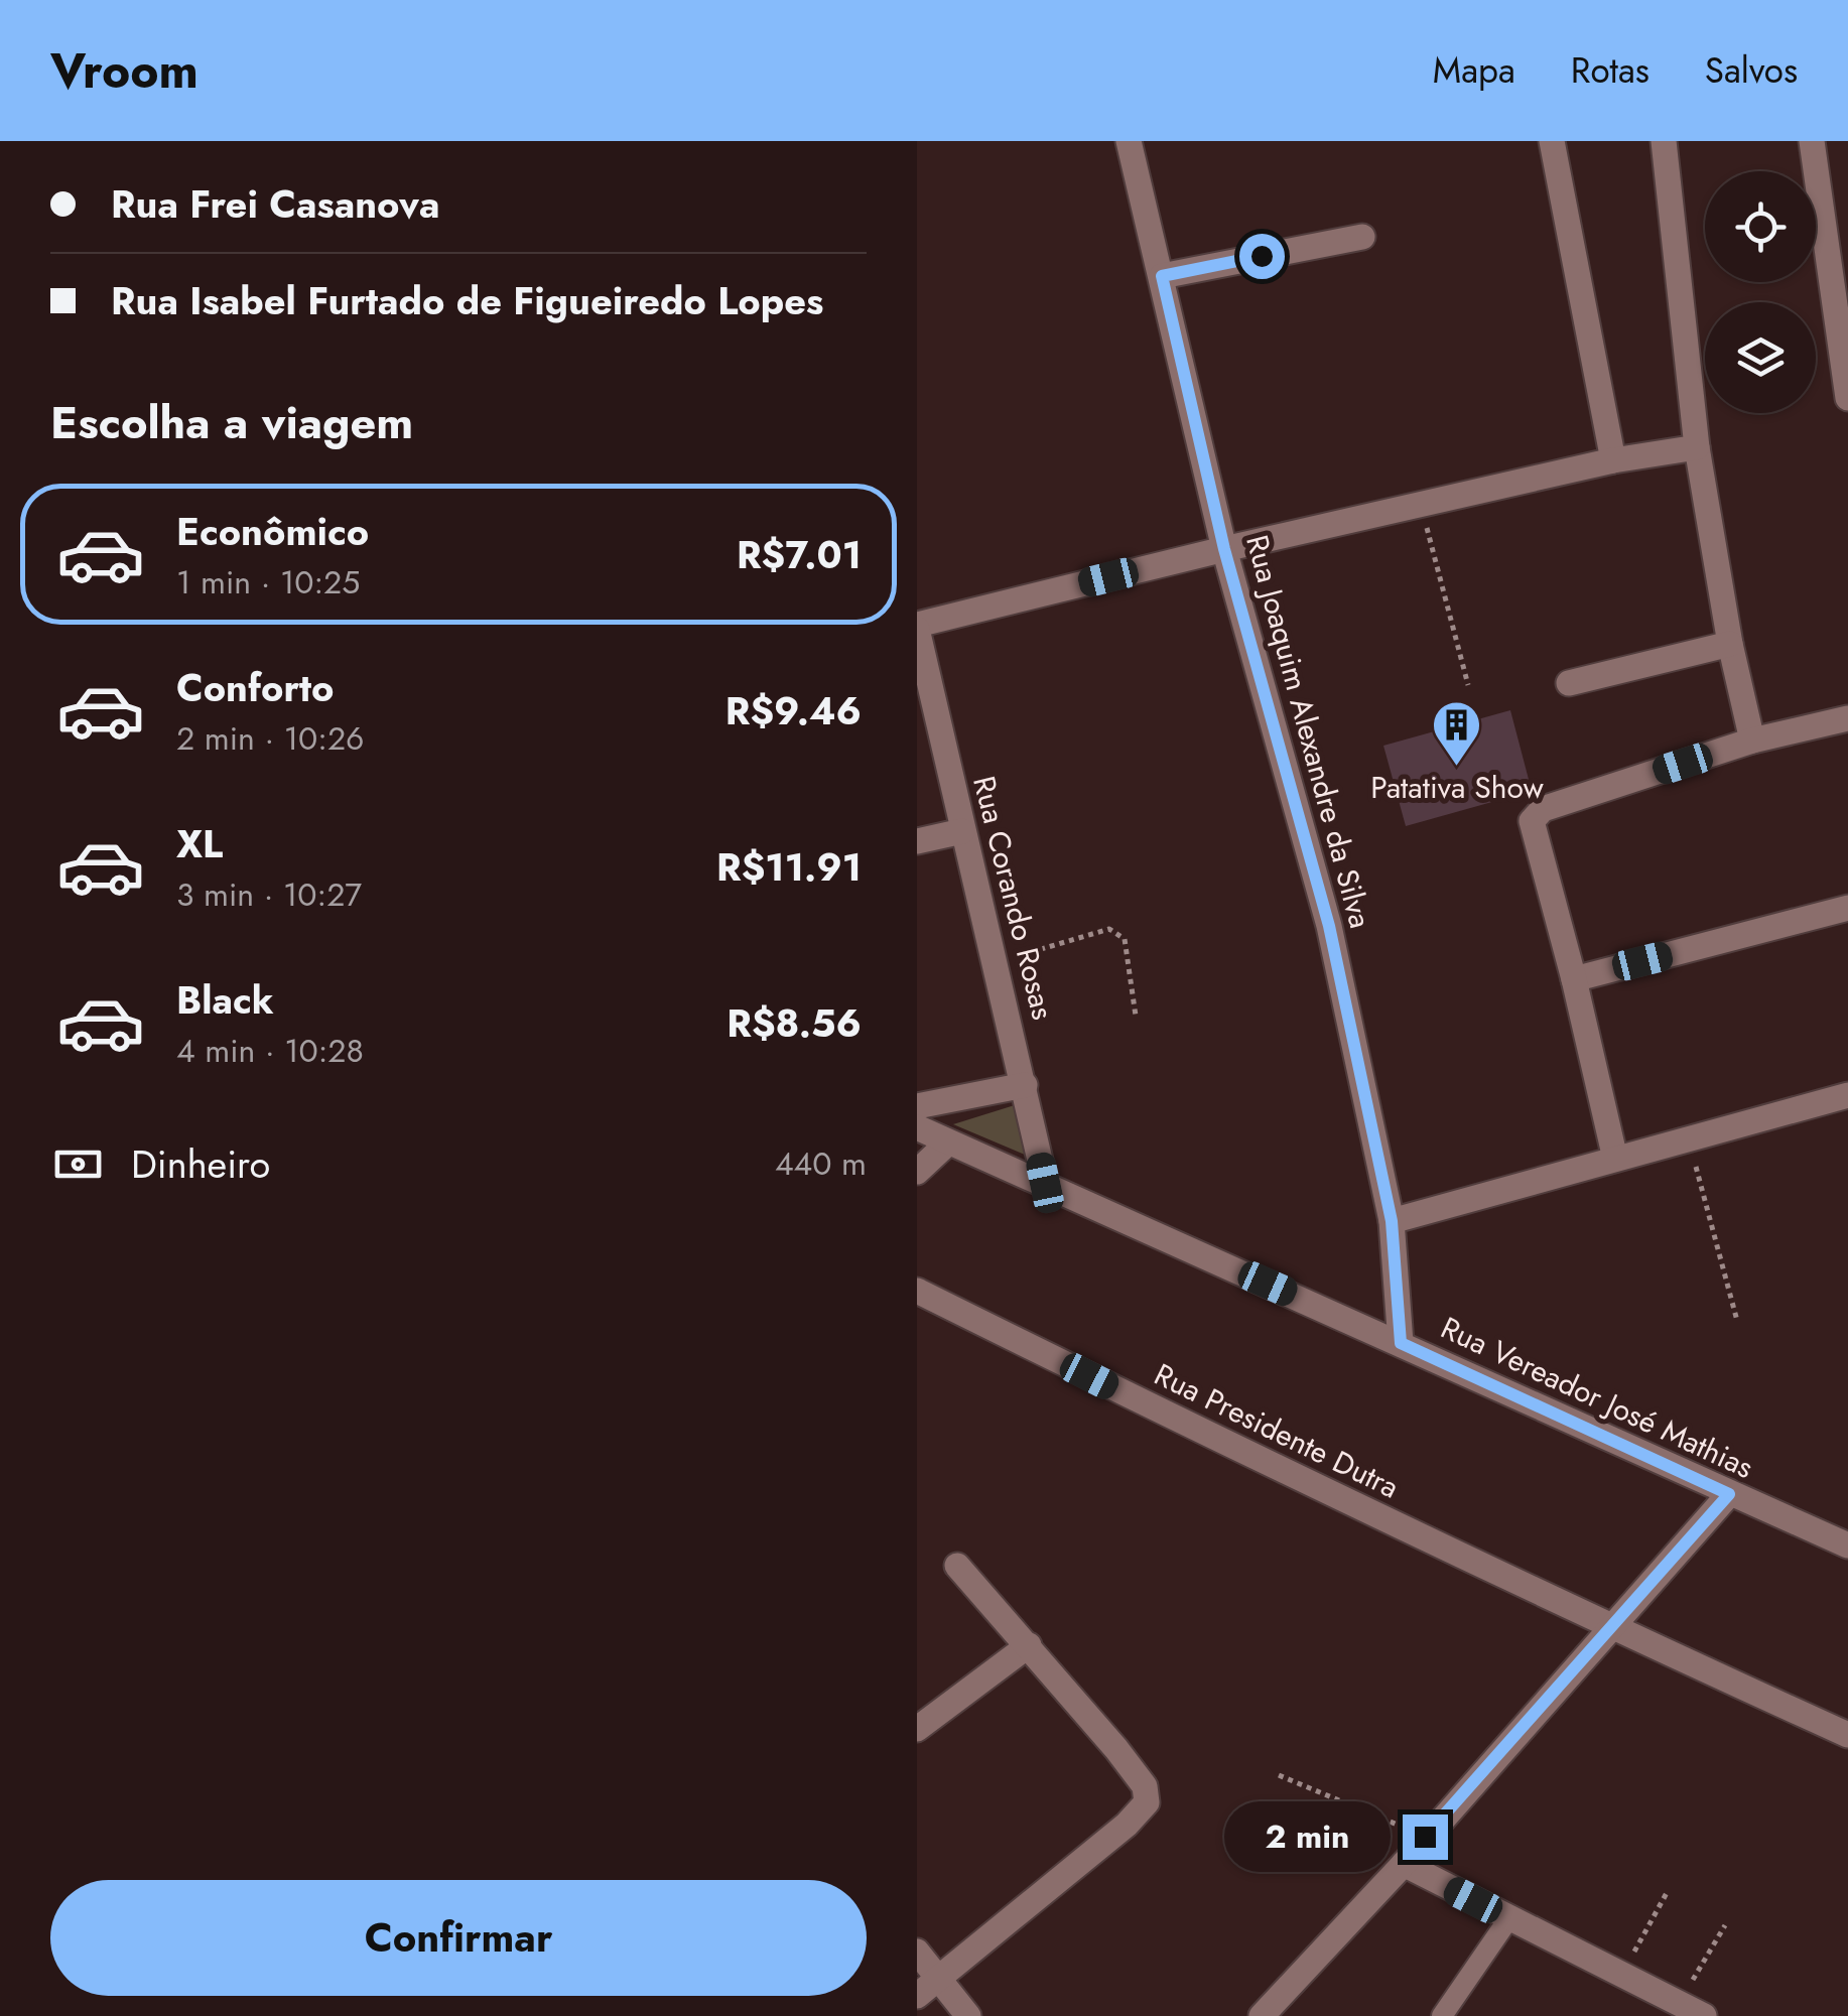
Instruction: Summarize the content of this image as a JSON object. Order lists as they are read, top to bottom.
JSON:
{
  "streets": {
    "street": [
      "Rua Joaquim Alexandre da Silva",
      "Rua Corando Rosas",
      "Rua Vereador José Mathias",
      "Rua Presidente Dutra"
    ]
  },
  "crossings": [
    ["Rua Joaquim Alexandre da Silva", "Rua Vereador José Mathias"],
    ["Rua Corando Rosas", "Rua Vereador José Mathias"]
  ],
  "places": {
    "building": ["Patativa Show"]
  },
  "page": {
    "header": "Vroom",
    "nav": ["Mapa", "Rotas", "Salvos"],
    "banner": ["Rua Frei Casanova", "Rua Isabel Furtado de Figueiredo Lopes"],
    "heading": "Escolha a viagem",
    "list": [
      {
        "name": "Econômico",
        "note": "1 min · 10:25",
        "value": "R$7.01"
      },
      {
        "name": "Conforto",
        "note": "2 min · 10:26",
        "value": "R$9.46"
      },
      {
        "name": "XL",
        "note": "3 min · 10:27",
        "value": "R$11.91"
      },
      {
        "name": "Black",
        "note": "4 min · 10:28",
        "value": "R$8.56"
      }
    ],
    "pay": ["Dinheiro", "440 m"],
    "bubble": "2 min",
    "buttons": "Confirmar"
  }
}
